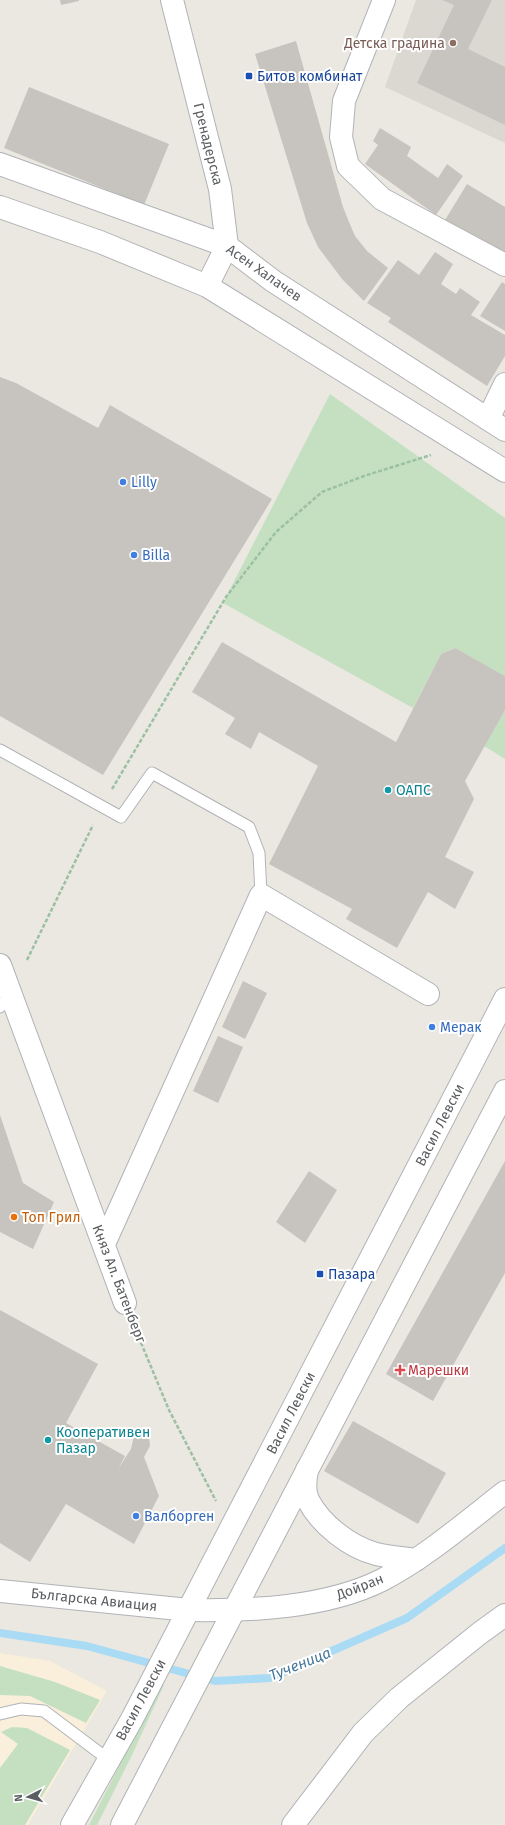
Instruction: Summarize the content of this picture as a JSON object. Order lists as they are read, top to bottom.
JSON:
{
  "streets": {
    "street": [
      "Гренадерска",
      "Асен Халачев",
      "Васил Левски",
      "Княз Ал. Батенберг",
      "Дойран",
      "Българска Авиация"
    ]
  },
  "crossings": [
    ["Гренадерска", "Асен Халачев"],
    ["Васил Левски", "Княз Ал. Батенберг"],
    ["Васил Левски", "Дойран"],
    ["Васил Левски", "Българска Авиация"],
    ["Дойран", "Българска Авиация"]
  ],
  "water": ["Тученица"],
  "places": {
    "other": [
      "Детска градина",
      "Lilly",
      "Billa",
      "ОАПС",
      "Мерак",
      "Топ Грил",
      "Кооперативен Пазар",
      "Валборген"
    ],
    "transit": ["Битов комбинат", "Пазара"],
    "health": ["Марешки"]
  },
  "north": "left"
}
